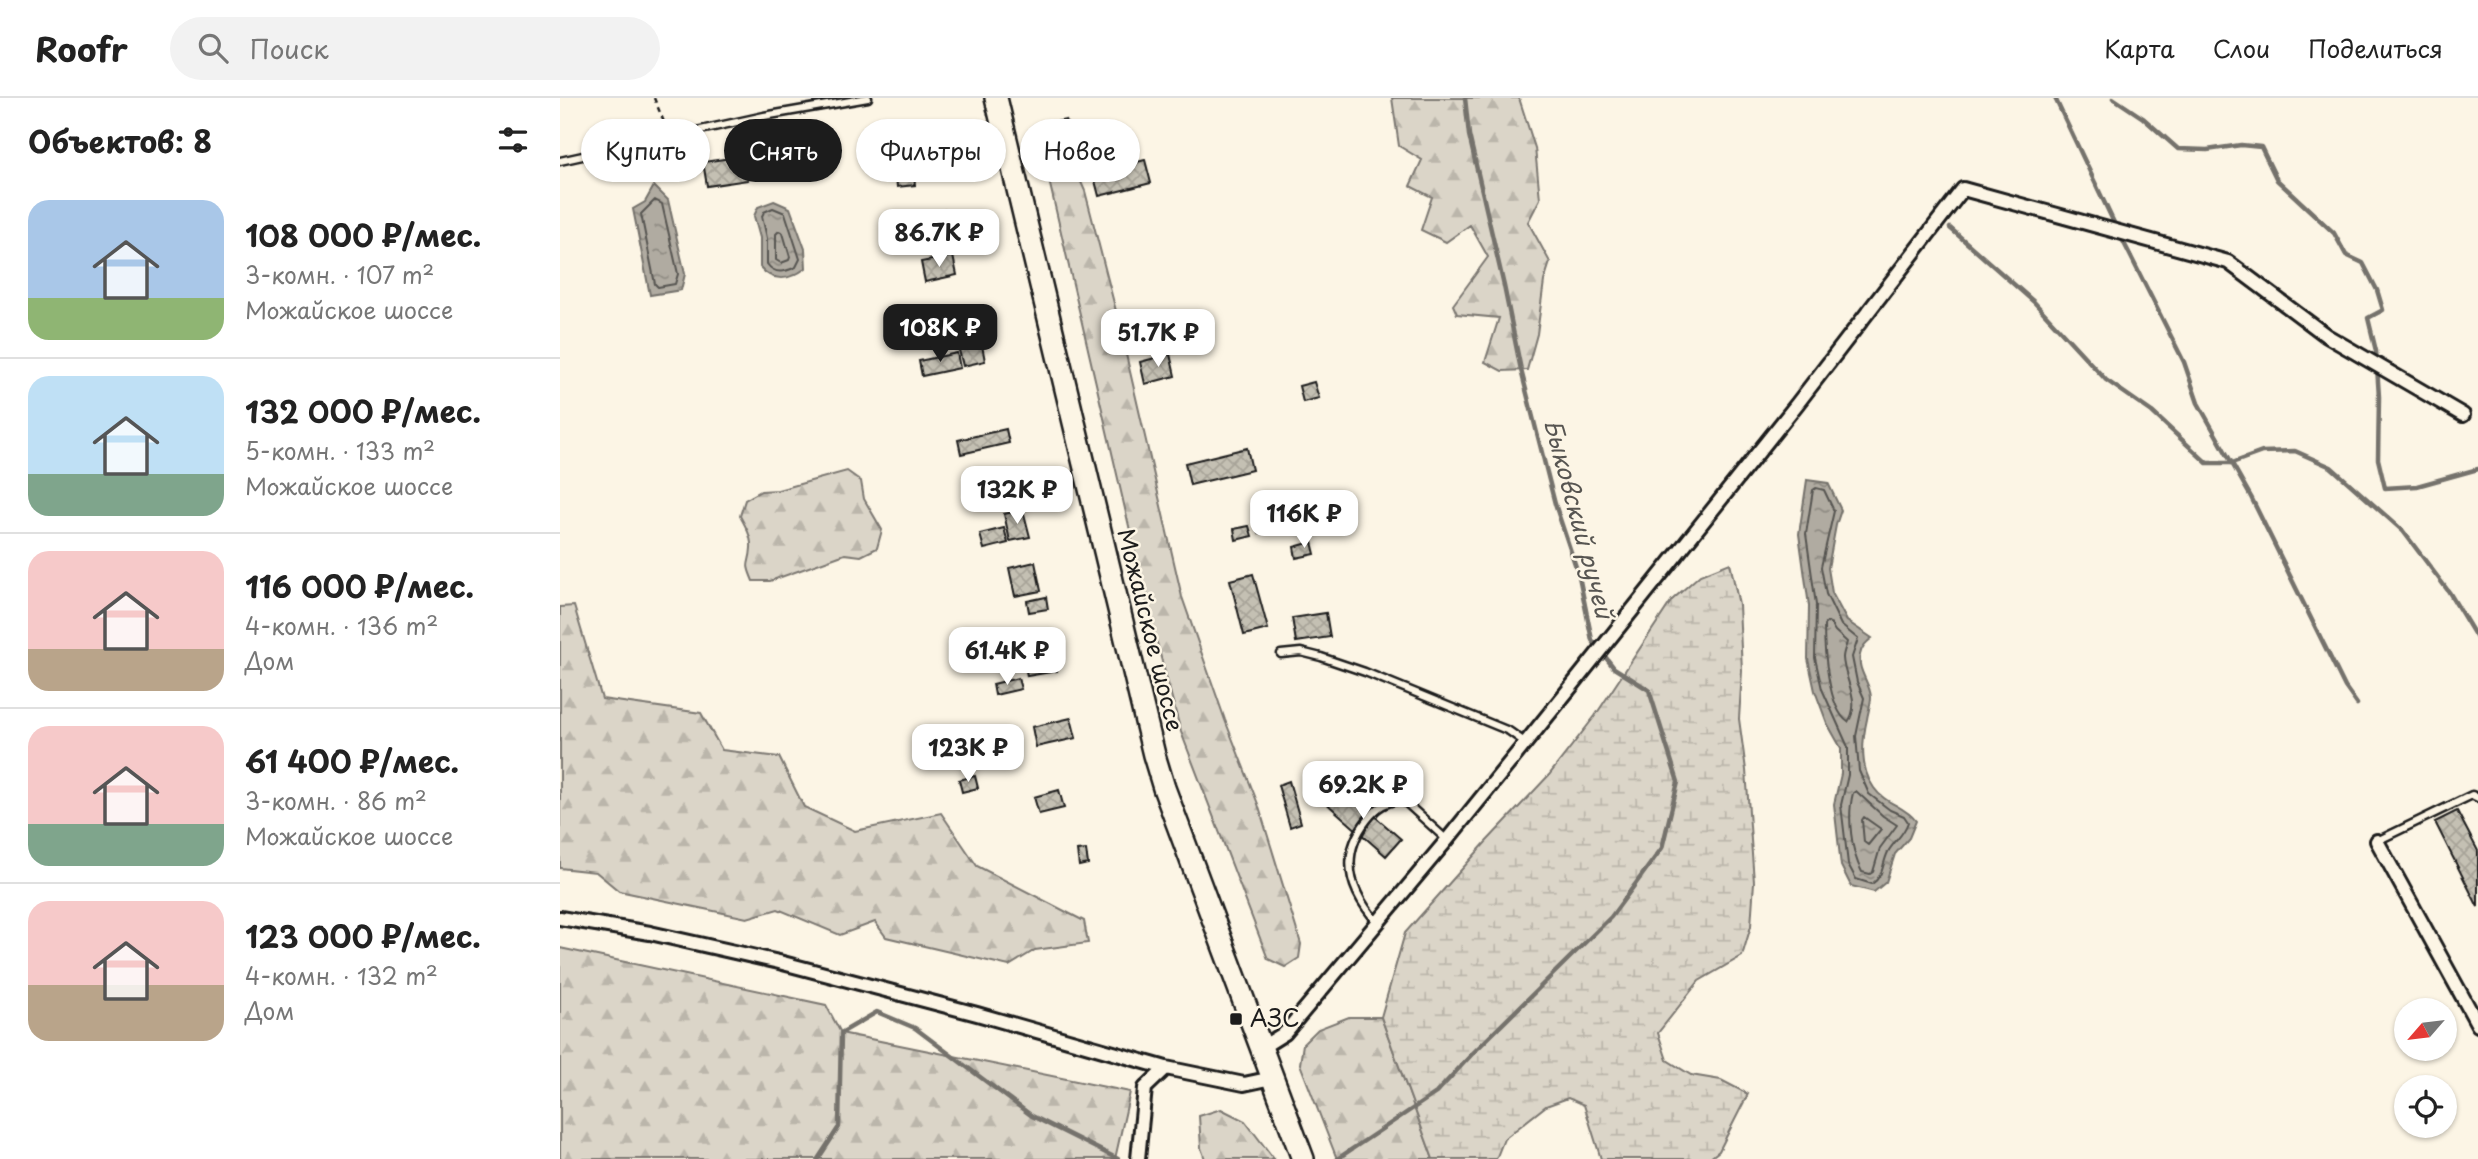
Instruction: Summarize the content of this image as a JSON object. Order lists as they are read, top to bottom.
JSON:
{
  "streets": {
    "main road": ["Можайское шоссе"]
  },
  "water": ["Быковский ручей"],
  "places": {
    "transit": ["АЗС"]
  },
  "north": "bottom left",
  "page": {
    "header": "Roofr",
    "search": "Поиск",
    "nav": ["Карта", "Слои", "Поделиться"],
    "heading": "Объектов: 8",
    "chip": [
      "Купить",
      "Снять",
      "Фильтры",
      "Новое"
    ],
    "list": [
      {
        "name": "108 000 ₽/мес.",
        "note": "3-комн. · 107 m² · Можайское шоссе"
      },
      {
        "name": "132 000 ₽/мес.",
        "note": "5-комн. · 133 m² · Можайское шоссе"
      },
      {
        "name": "116 000 ₽/мес.",
        "note": "4-комн. · 136 m² · Дом"
      },
      {
        "name": "61 400 ₽/мес.",
        "note": "3-комн. · 86 m² · Можайское шоссе"
      },
      {
        "name": "123 000 ₽/мес.",
        "note": "4-комн. · 132 m² · Дом"
      }
    ],
    "price": [
      "86.7K ₽",
      "108K ₽",
      "51.7K ₽",
      "132K ₽",
      "116K ₽",
      "61.4K ₽",
      "123K ₽",
      "69.2K ₽"
    ]
  }
}
